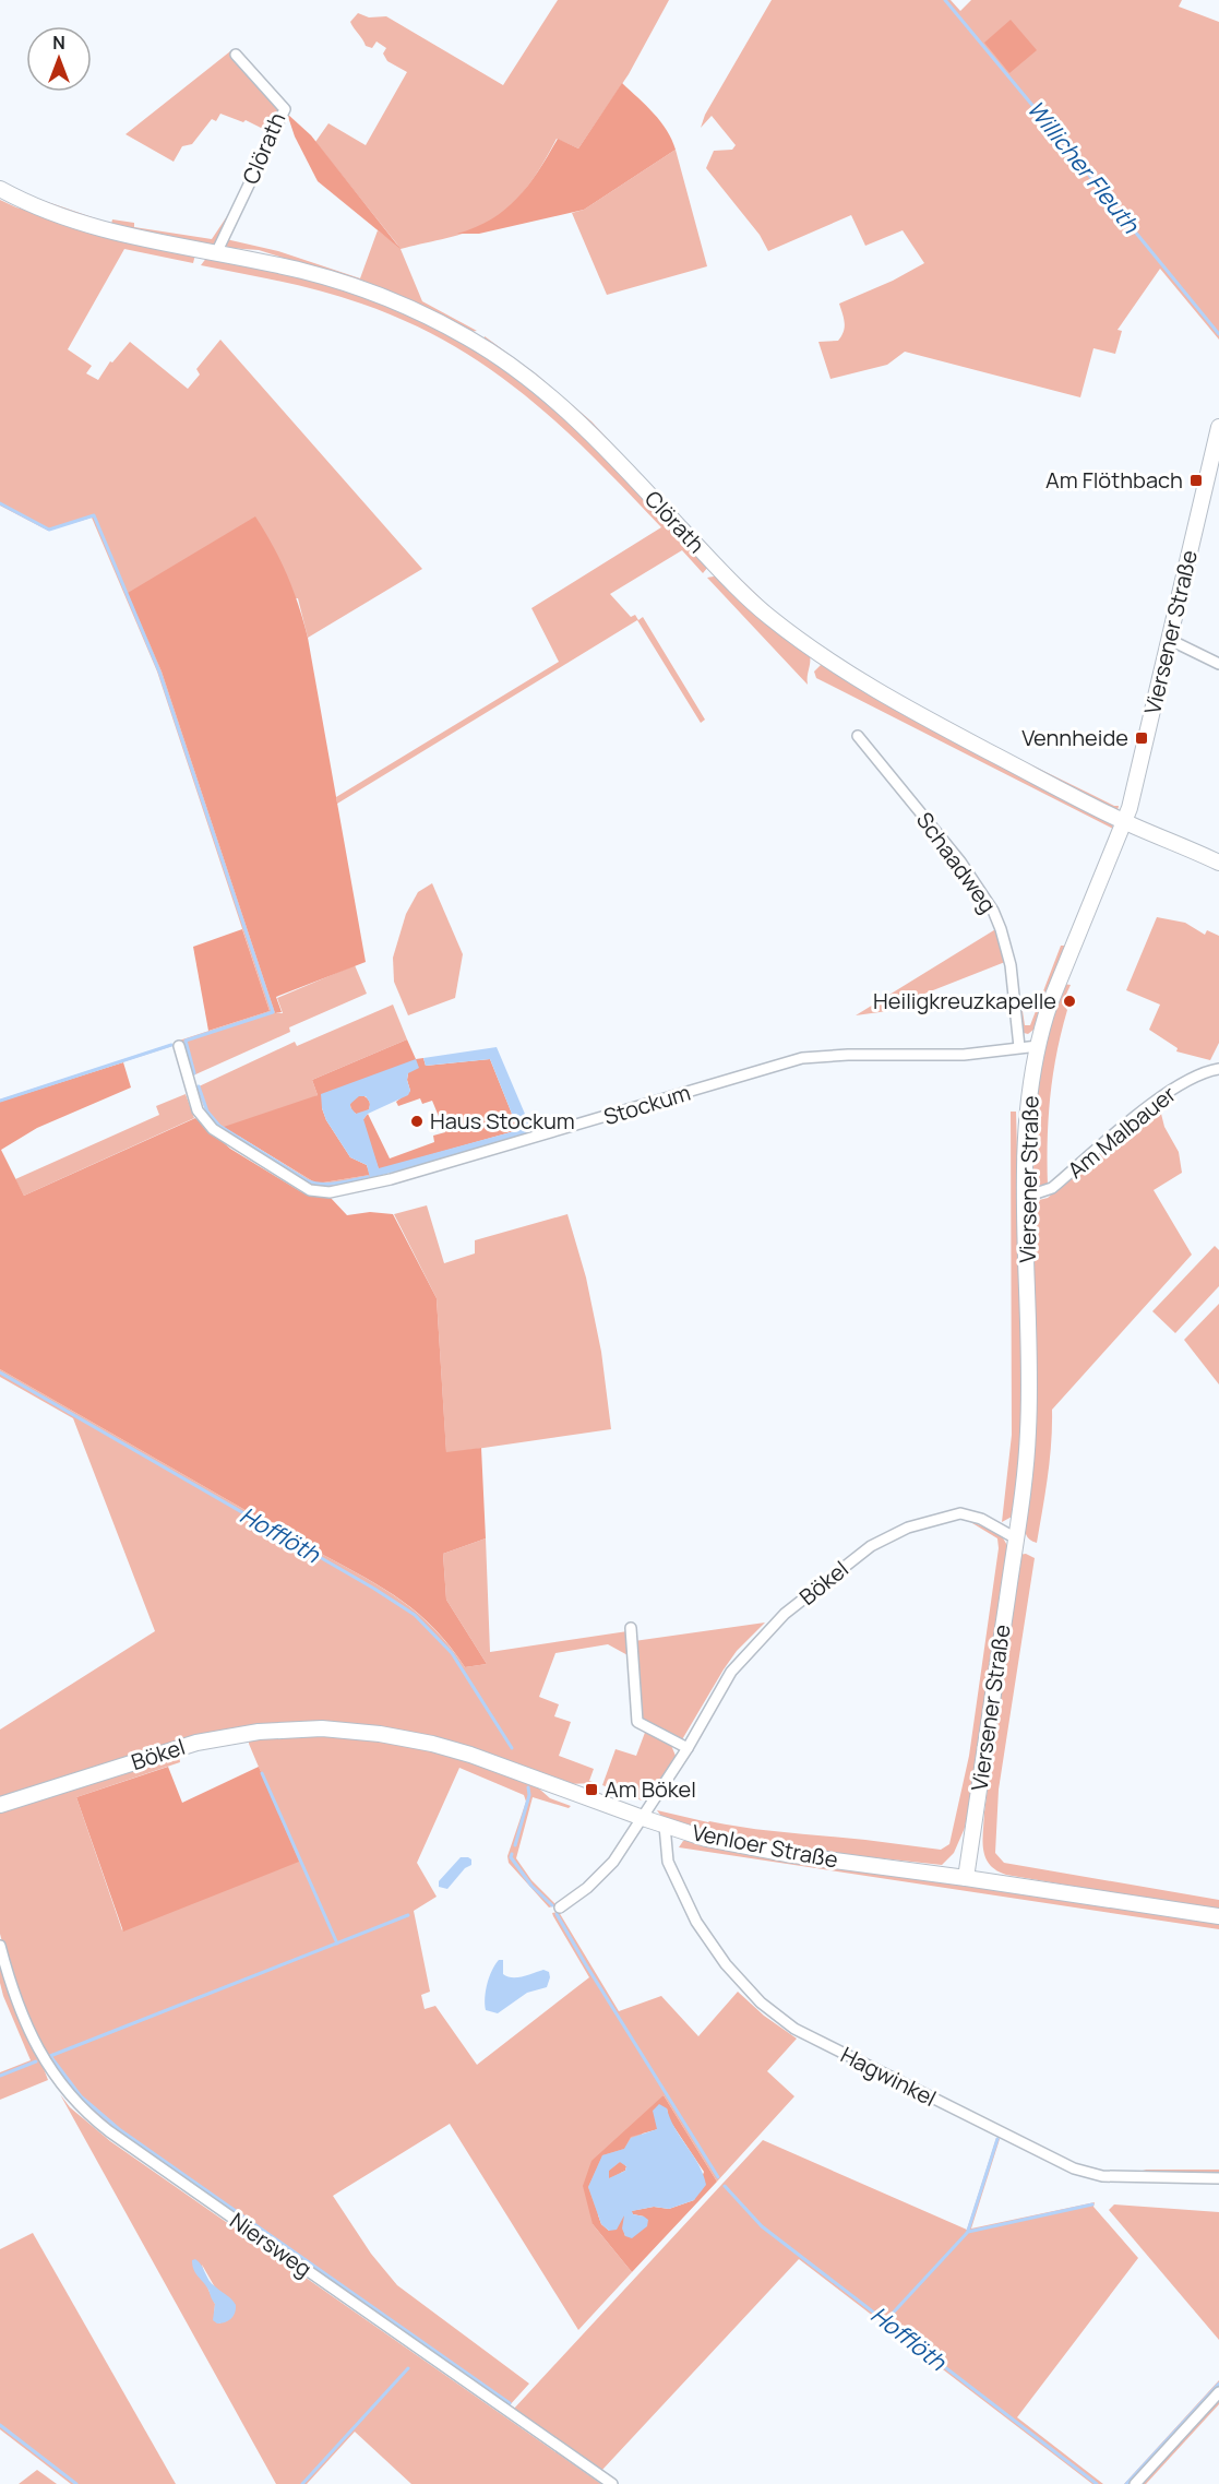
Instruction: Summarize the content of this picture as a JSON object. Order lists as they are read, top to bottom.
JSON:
{
  "streets": {
    "main road": [
      "Clörath",
      "Viersener Straße",
      "Bökel",
      "Venloer Straße"
    ],
    "street": [
      "Schaadweg",
      "Stockum",
      "Am Malbauer",
      "Hagwinkel",
      "Niersweg"
    ]
  },
  "crossings": [
    ["Clörath", "Viersener Straße"],
    ["Viersener Straße", "Stockum"],
    ["Viersener Straße", "Am Malbauer"],
    ["Viersener Straße", "Bökel"],
    ["Viersener Straße", "Venloer Straße"],
    ["Schaadweg", "Stockum"],
    ["Bökel", "Venloer Straße"],
    ["Venloer Straße", "Hagwinkel"]
  ],
  "water": ["Willicher Fleuth", "Hofflöth"],
  "places": {
    "transit": ["Am Flöthbach", "Vennheide", "Am Bökel"],
    "other": ["Heiligkreuzkapelle", "Haus Stockum"]
  },
  "north": "top"
}
